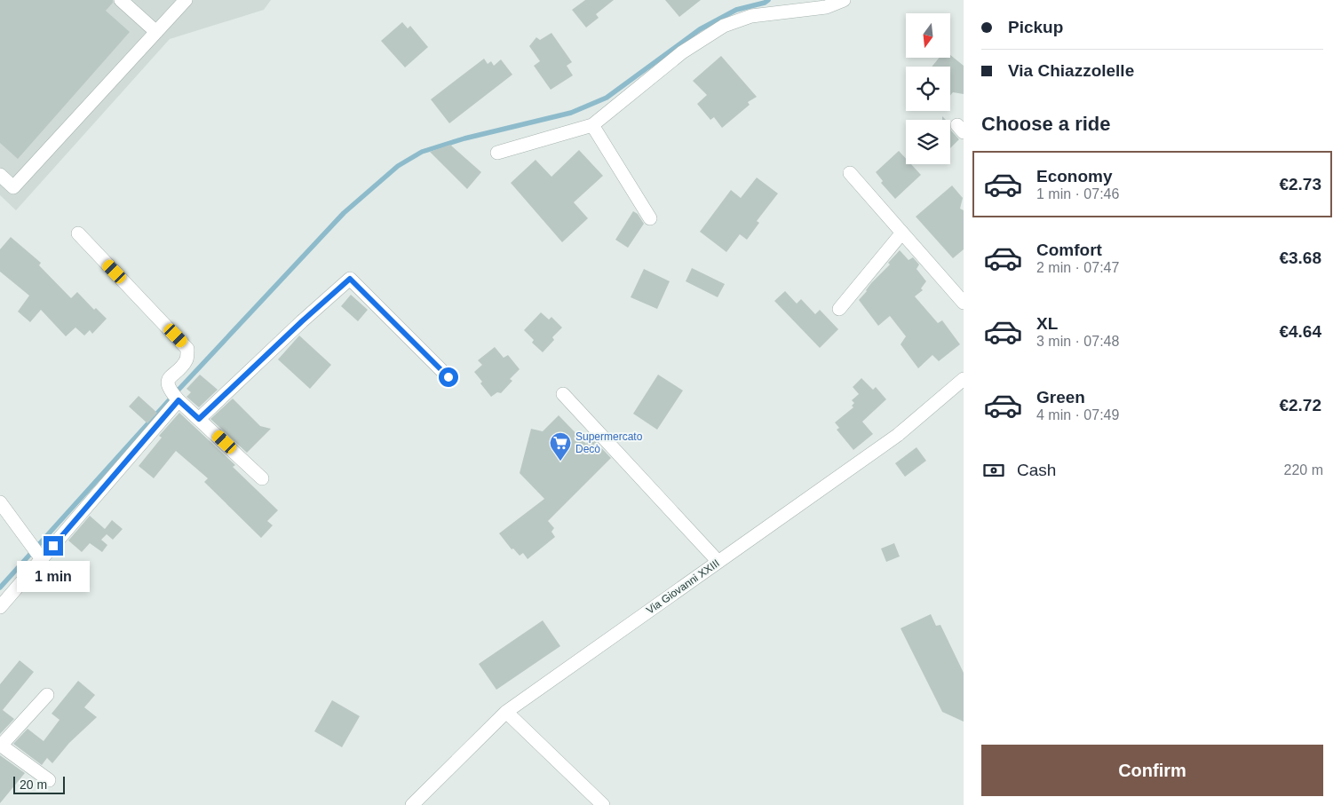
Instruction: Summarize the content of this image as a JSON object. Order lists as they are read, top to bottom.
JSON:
{
  "streets": {
    "street": ["Via Giovanni XXIII"]
  },
  "places": {
    "supermarket": ["Supermercato Decò"]
  },
  "scale_bar": "20 m",
  "north": "bottom",
  "page": {
    "banner": ["Pickup", "Via Chiazzolelle"],
    "heading": "Choose a ride",
    "list": [
      {
        "name": "Economy",
        "note": "1 min · 07:46",
        "value": "€2.73"
      },
      {
        "name": "Comfort",
        "note": "2 min · 07:47",
        "value": "€3.68"
      },
      {
        "name": "XL",
        "note": "3 min · 07:48",
        "value": "€4.64"
      },
      {
        "name": "Green",
        "note": "4 min · 07:49",
        "value": "€2.72"
      }
    ],
    "pay": ["Cash", "220 m"],
    "bubble": "1 min",
    "buttons": "Confirm",
    "scale": "20 m"
  }
}
